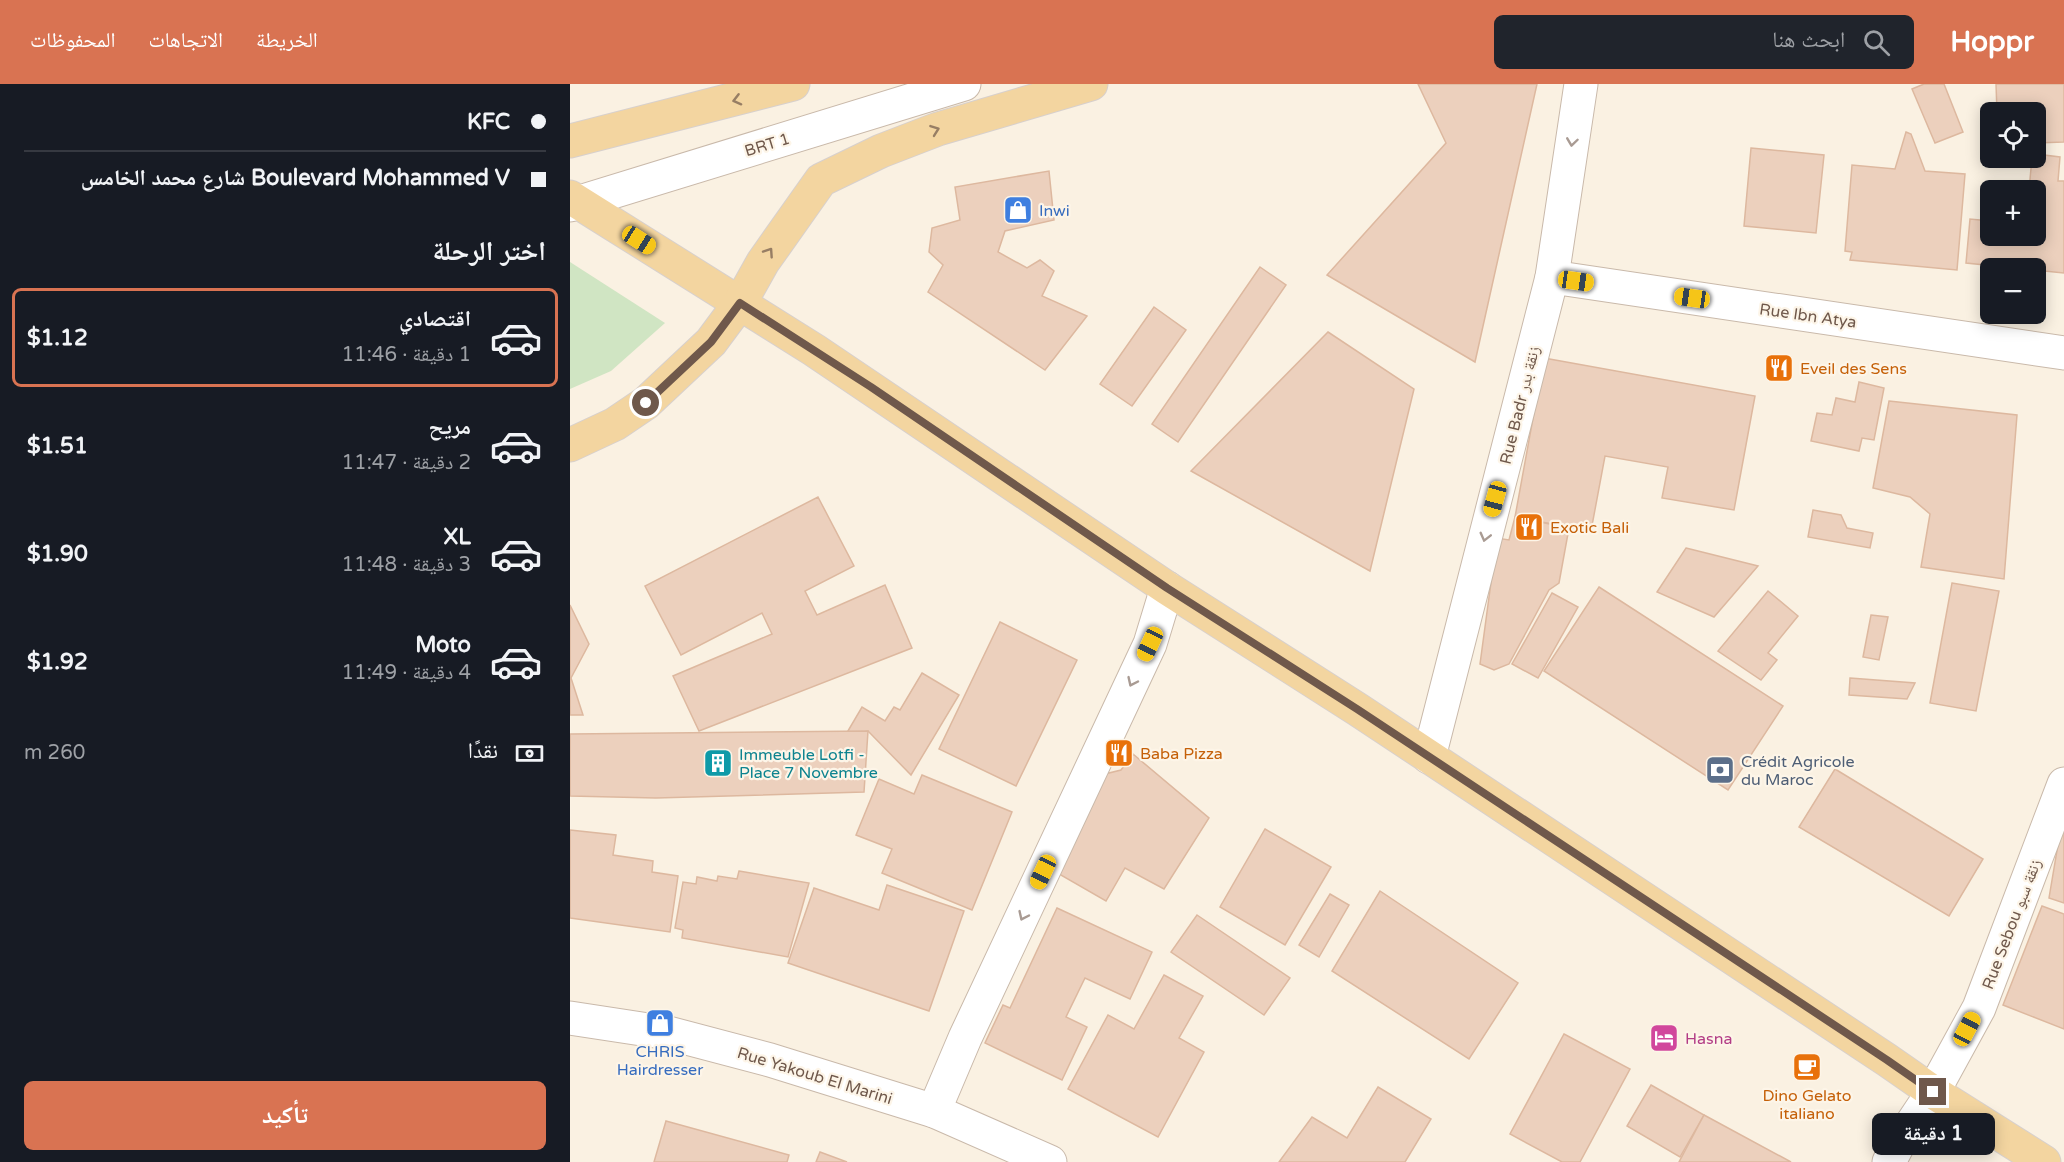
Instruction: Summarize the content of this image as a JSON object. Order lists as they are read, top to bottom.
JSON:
{
  "streets": {
    "street": [
      "BRT 1",
      "Rue Ibn Atya",
      "Rue Badr زنقة بدر",
      "Rue Sebou زنقة سبو",
      "Rue Yakoub El Marini"
    ]
  },
  "crossings": [
    ["Rue Ibn Atya", "Rue Badr زنقة بدر"]
  ],
  "one_way": ["Rue Badr زنقة بدر"],
  "places": {
    "shop": ["Inwi", "CHRIS Hairdresser"],
    "restaurant": ["Eveil des Sens", "Exotic Bali", "Baba Pizza"],
    "building": ["Immeuble Lotfi - Place 7 Novembre"],
    "bank": ["Crédit Agricole du Maroc"],
    "hotel": ["Hasna"],
    "cafe": ["Dino Gelato italiano"]
  },
  "page": {
    "header": "Hoppr",
    "search": "ابحث هنا",
    "nav": ["الخريطة", "الاتجاهات", "المحفوظات"],
    "banner": ["KFC", "Boulevard Mohammed V شارع محمد الخامس"],
    "map_buttons": ["+", "−"],
    "heading": "اختر الرحلة",
    "list": [
      {
        "name": "اقتصادي",
        "note": "1 دقيقة · 11:46",
        "value": "$1.12"
      },
      {
        "name": "مريح",
        "note": "2 دقيقة · 11:47",
        "value": "$1.51"
      },
      {
        "name": "XL",
        "note": "3 دقيقة · 11:48",
        "value": "$1.90"
      },
      {
        "name": "Moto",
        "note": "4 دقيقة · 11:49",
        "value": "$1.92"
      }
    ],
    "pay": ["نقدًا", "260 m"],
    "buttons": "تأكيد",
    "bubble": "1 دقيقة"
  }
}
